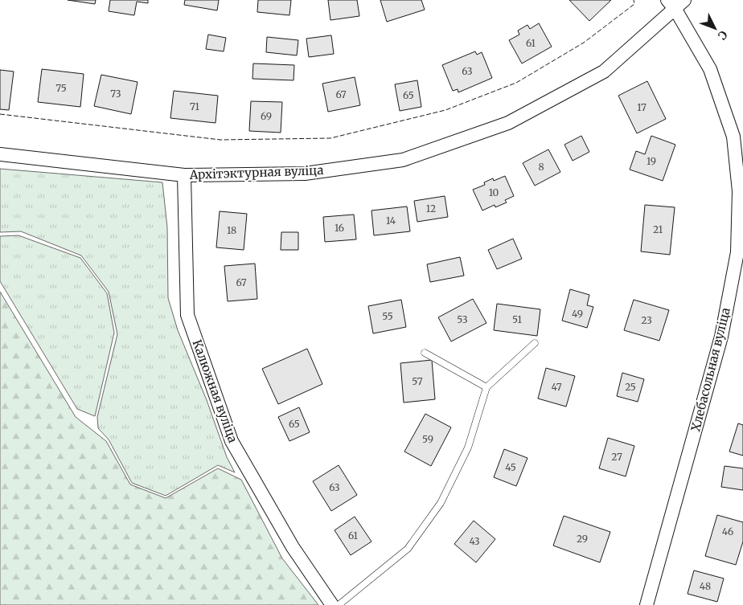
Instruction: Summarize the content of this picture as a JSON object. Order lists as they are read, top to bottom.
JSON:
{
  "streets": {
    "street": ["Архітэктурная вуліца", "Хлебасольная вуліца", "Калюжная вуліца"]
  },
  "crossings": [
    ["Архітэктурная вуліца", "Хлебасольная вуліца"],
    ["Архітэктурная вуліца", "Калюжная вуліца"]
  ],
  "house_numbers": [
    "61",
    "63",
    "75",
    "73",
    "67",
    "65",
    "71",
    "17",
    "69",
    "19",
    "8",
    "10",
    "12",
    "14",
    "16",
    "21",
    "18",
    "67",
    "49",
    "55",
    "53",
    "51",
    "23",
    "57",
    "47",
    "25",
    "65",
    "59",
    "27",
    "45",
    "63",
    "46",
    "61",
    "29",
    "43",
    "48"
  ],
  "north": "bottom right"
}
